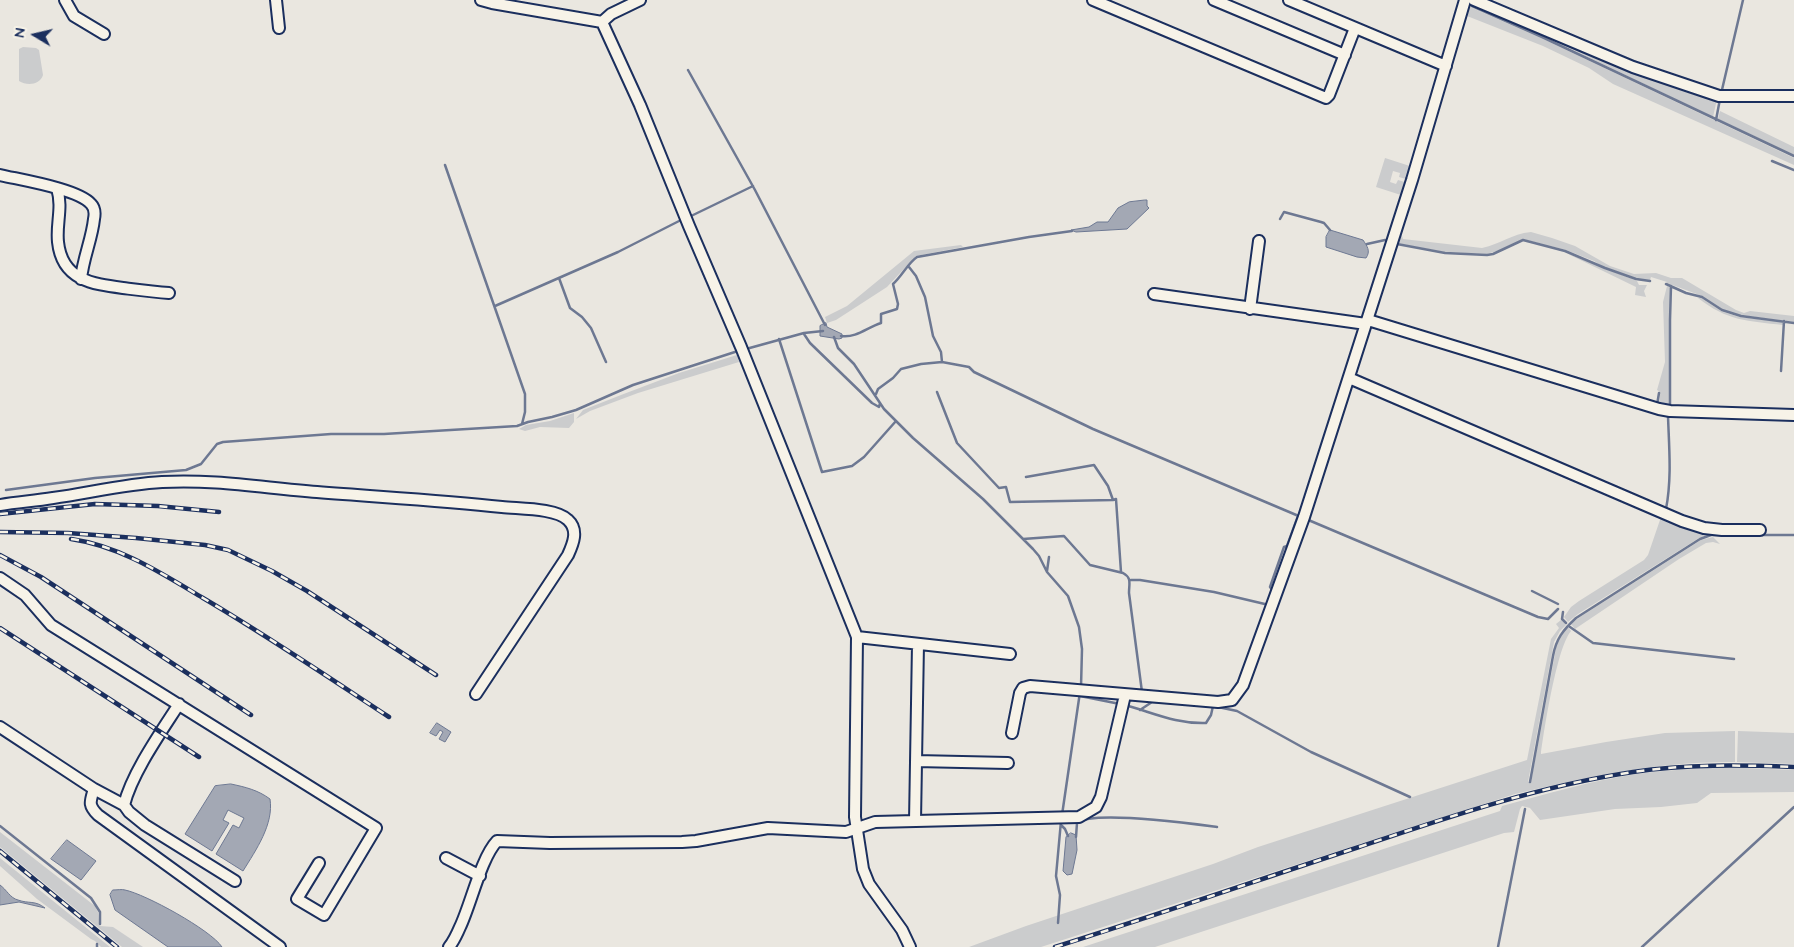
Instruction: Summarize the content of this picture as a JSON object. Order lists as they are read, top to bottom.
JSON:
{
  "north": "left"
}
